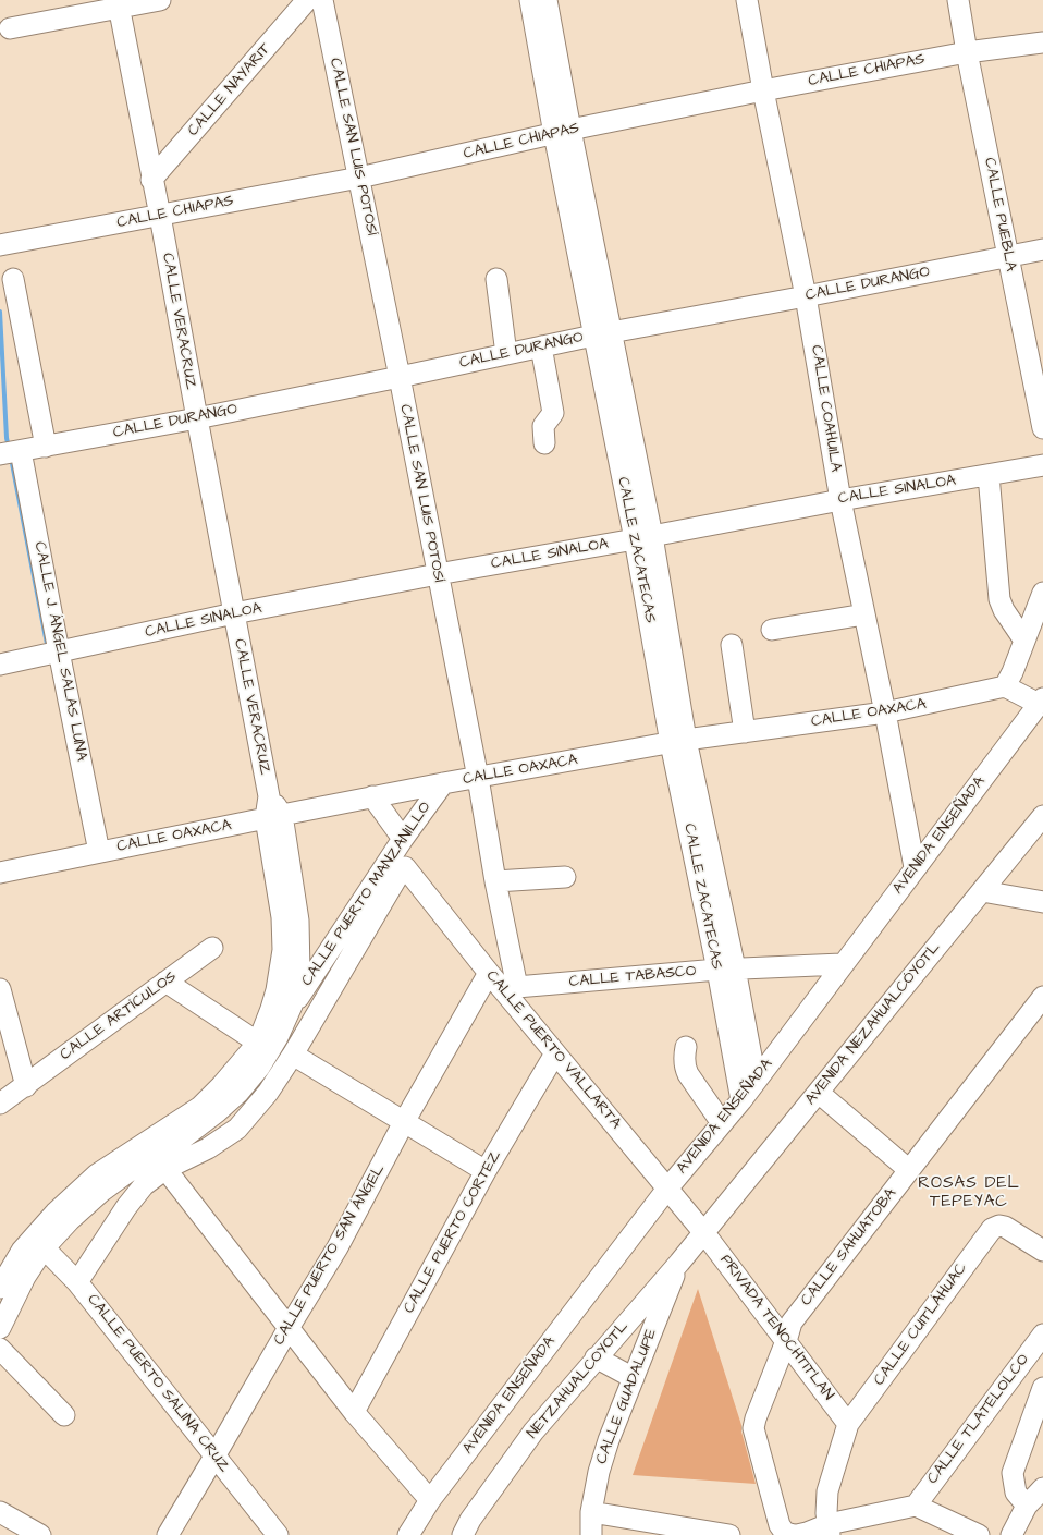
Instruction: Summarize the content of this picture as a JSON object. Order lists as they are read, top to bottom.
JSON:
{
  "streets": {
    "street": [
      "CALLE CHIAPAS",
      "CALLE NAYARIT",
      "CALLE SAN LUIS POTOSÍ",
      "CALLE PUEBLA",
      "CALLE DURANGO",
      "CALLE VERACRUZ",
      "CALLE COAHUILA",
      "CALLE SINALOA",
      "CALLE ZACATECAS",
      "CALLE J. ÁNGEL SALAS LUNA",
      "CALLE OAXACA",
      "AVENIDA ENSEÑADA",
      "CALLE PUERTO MANZANILLO",
      "CALLE TABASCO",
      "CALLE ARTÍCULOS",
      "AVENIDA NEZAHUALCÓYOTL",
      "CALLE PUERTO VALLARTA",
      "CALLE PUERTO CORTEZ",
      "CALLE SAHUATOBA",
      "CALLE PUERTO SAN ÁNGEL",
      "CALLE CUITLÁHUAC",
      "PRIVADA TENOCHTITLAN",
      "NETZAHUALCOYOTL",
      "CALLE PUERTO SALINA CRUZ",
      "CALLE GUADALUPE",
      "CALLE TLATELOLCO"
    ]
  },
  "crossings": [
    ["CALLE CHIAPAS", "CALLE SAN LUIS POTOSÍ"],
    ["CALLE CHIAPAS", "CALLE PUEBLA"],
    ["CALLE CHIAPAS", "CALLE VERACRUZ"],
    ["CALLE CHIAPAS", "CALLE COAHUILA"],
    ["CALLE CHIAPAS", "CALLE ZACATECAS"],
    ["CALLE NAYARIT", "CALLE VERACRUZ"],
    ["CALLE SAN LUIS POTOSÍ", "CALLE DURANGO"],
    ["CALLE SAN LUIS POTOSÍ", "CALLE SINALOA"],
    ["CALLE SAN LUIS POTOSÍ", "CALLE OAXACA"],
    ["CALLE SAN LUIS POTOSÍ", "CALLE TABASCO"],
    ["CALLE SAN LUIS POTOSÍ", "CALLE PUERTO VALLARTA"],
    ["CALLE PUEBLA", "CALLE DURANGO"],
    ["CALLE DURANGO", "CALLE VERACRUZ"],
    ["CALLE DURANGO", "CALLE COAHUILA"],
    ["CALLE DURANGO", "CALLE ZACATECAS"],
    ["CALLE DURANGO", "CALLE J. ÁNGEL SALAS LUNA"],
    ["CALLE VERACRUZ", "CALLE SINALOA"],
    ["CALLE VERACRUZ", "CALLE OAXACA"],
    ["CALLE COAHUILA", "CALLE SINALOA"],
    ["CALLE COAHUILA", "CALLE OAXACA"],
    ["CALLE COAHUILA", "AVENIDA ENSEÑADA"],
    ["CALLE SINALOA", "CALLE ZACATECAS"],
    ["CALLE SINALOA", "CALLE J. ÁNGEL SALAS LUNA"],
    ["CALLE ZACATECAS", "CALLE OAXACA"],
    ["CALLE ZACATECAS", "AVENIDA ENSEÑADA"],
    ["CALLE ZACATECAS", "CALLE TABASCO"],
    ["CALLE J. ÁNGEL SALAS LUNA", "CALLE OAXACA"],
    ["CALLE OAXACA", "CALLE PUERTO MANZANILLO"],
    ["AVENIDA ENSEÑADA", "CALLE TABASCO"],
    ["AVENIDA ENSEÑADA", "CALLE PUERTO VALLARTA"],
    ["CALLE TABASCO", "CALLE PUERTO VALLARTA"],
    ["AVENIDA NEZAHUALCÓYOTL", "CALLE PUERTO VALLARTA"],
    ["AVENIDA NEZAHUALCÓYOTL", "PRIVADA TENOCHTITLAN"],
    ["AVENIDA NEZAHUALCÓYOTL", "NETZAHUALCOYOTL"],
    ["CALLE PUERTO VALLARTA", "CALLE PUERTO CORTEZ"],
    ["CALLE PUERTO VALLARTA", "CALLE PUERTO SAN ÁNGEL"],
    ["CALLE PUERTO VALLARTA", "PRIVADA TENOCHTITLAN"],
    ["CALLE PUERTO VALLARTA", "NETZAHUALCOYOTL"],
    ["CALLE SAHUATOBA", "PRIVADA TENOCHTITLAN"],
    ["CALLE PUERTO SAN ÁNGEL", "CALLE PUERTO SALINA CRUZ"],
    ["CALLE CUITLÁHUAC", "PRIVADA TENOCHTITLAN"],
    ["PRIVADA TENOCHTITLAN", "NETZAHUALCOYOTL"],
    ["NETZAHUALCOYOTL", "CALLE GUADALUPE"]
  ],
  "districts": ["ROSAS DEL TEPEYAC"]
}
